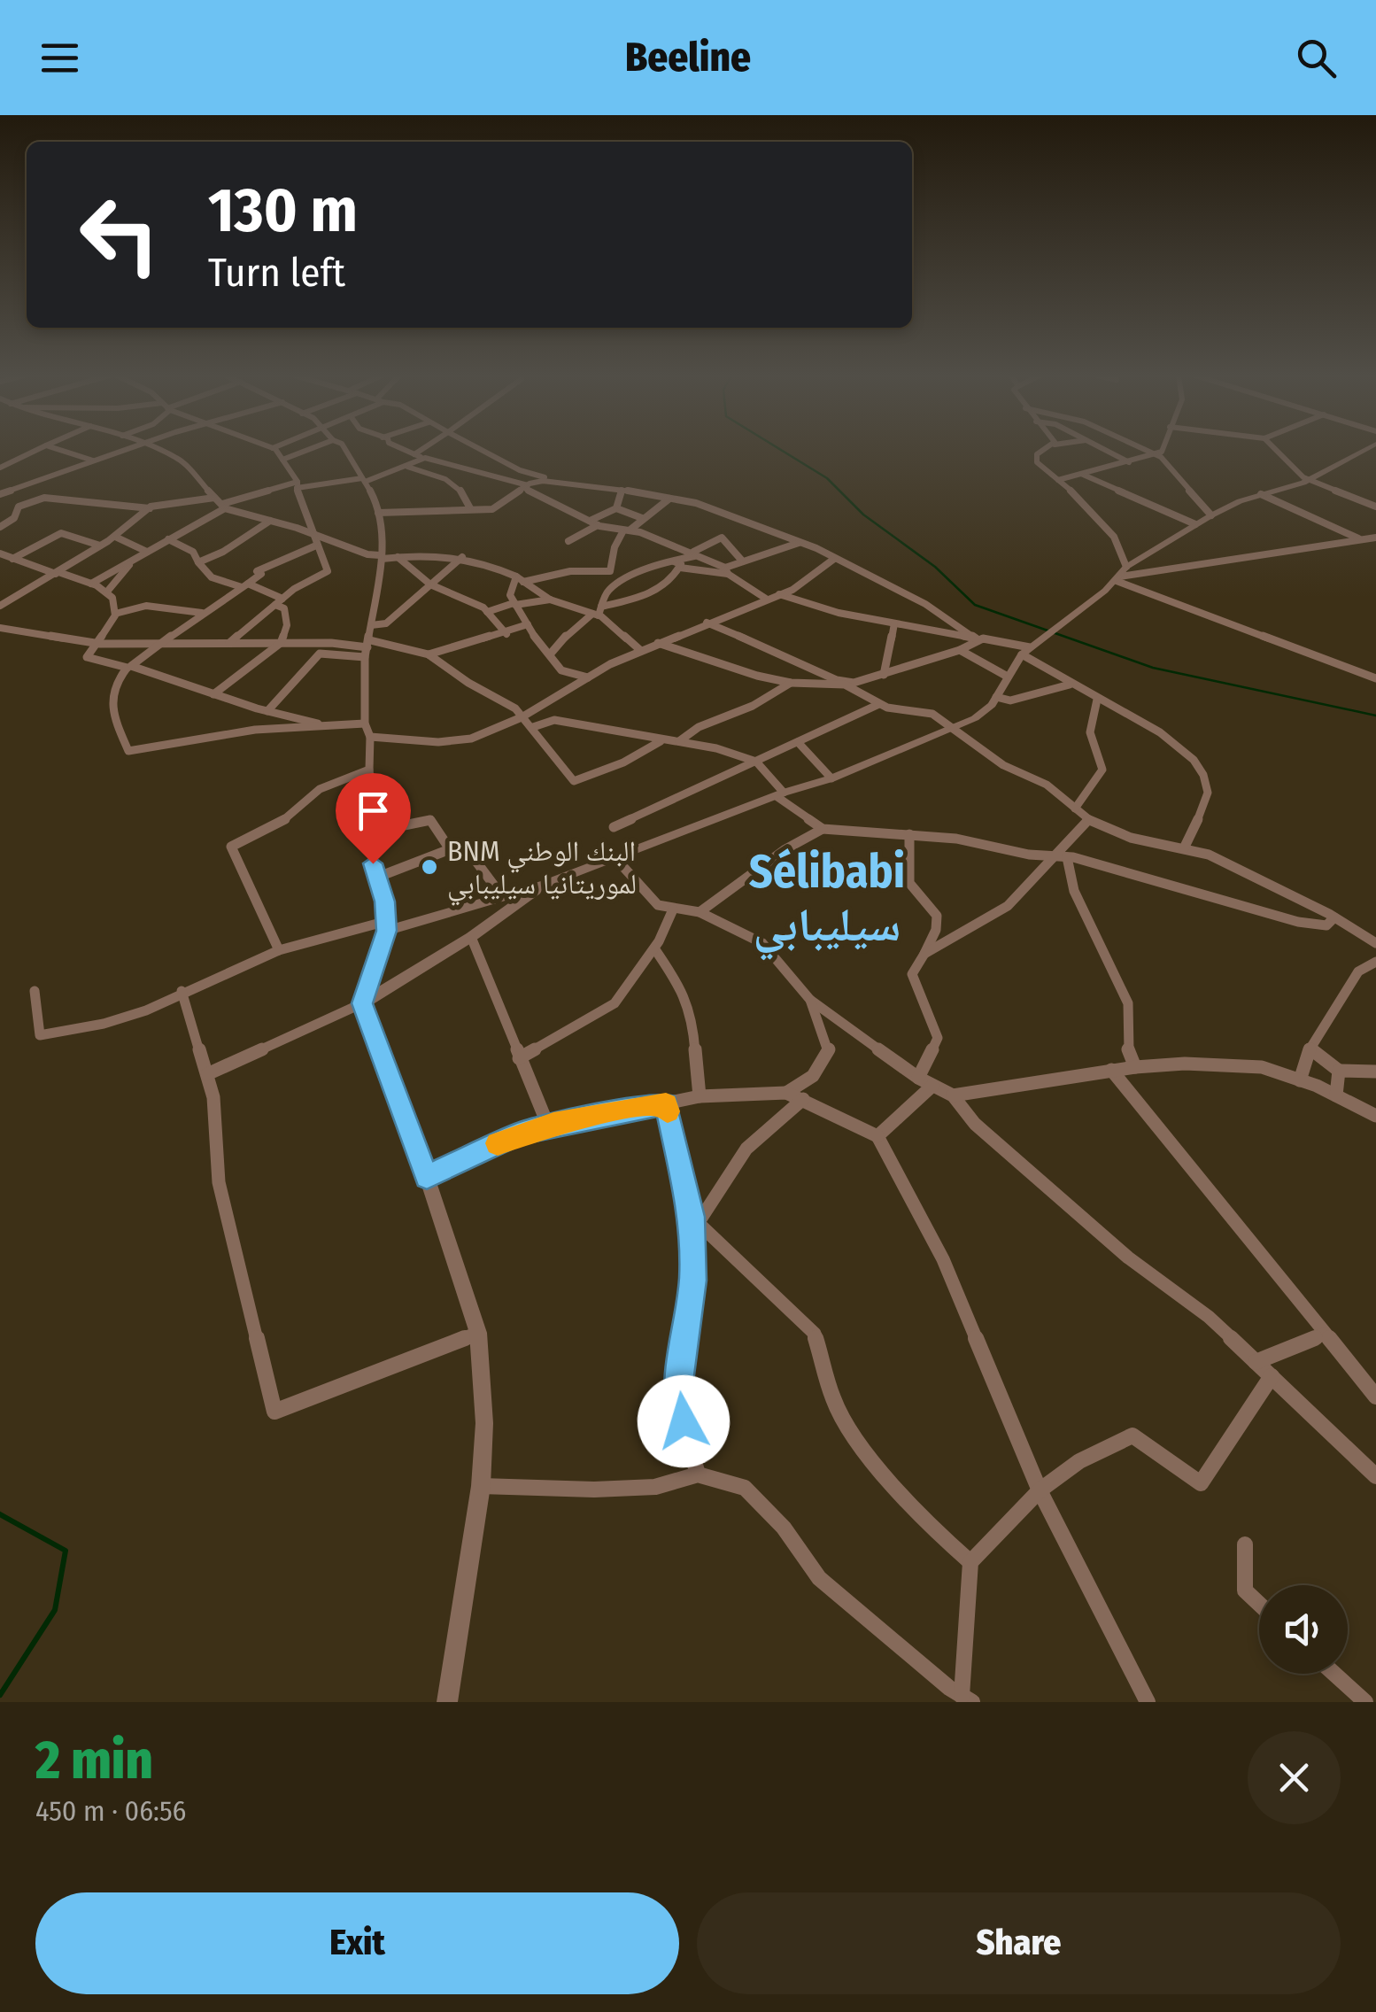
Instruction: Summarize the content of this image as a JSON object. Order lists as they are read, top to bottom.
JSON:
{
  "districts": ["Sélibabi سيليبابي"],
  "places": ["BNM البنك الوطني لموريتانيا سيليبابي"],
  "page": {
    "header": "Beeline",
    "turn": ["130 m", "Turn left"],
    "heading": ["2 min", "450 m · 06:56"],
    "buttons": ["Exit", "Share"]
  }
}
